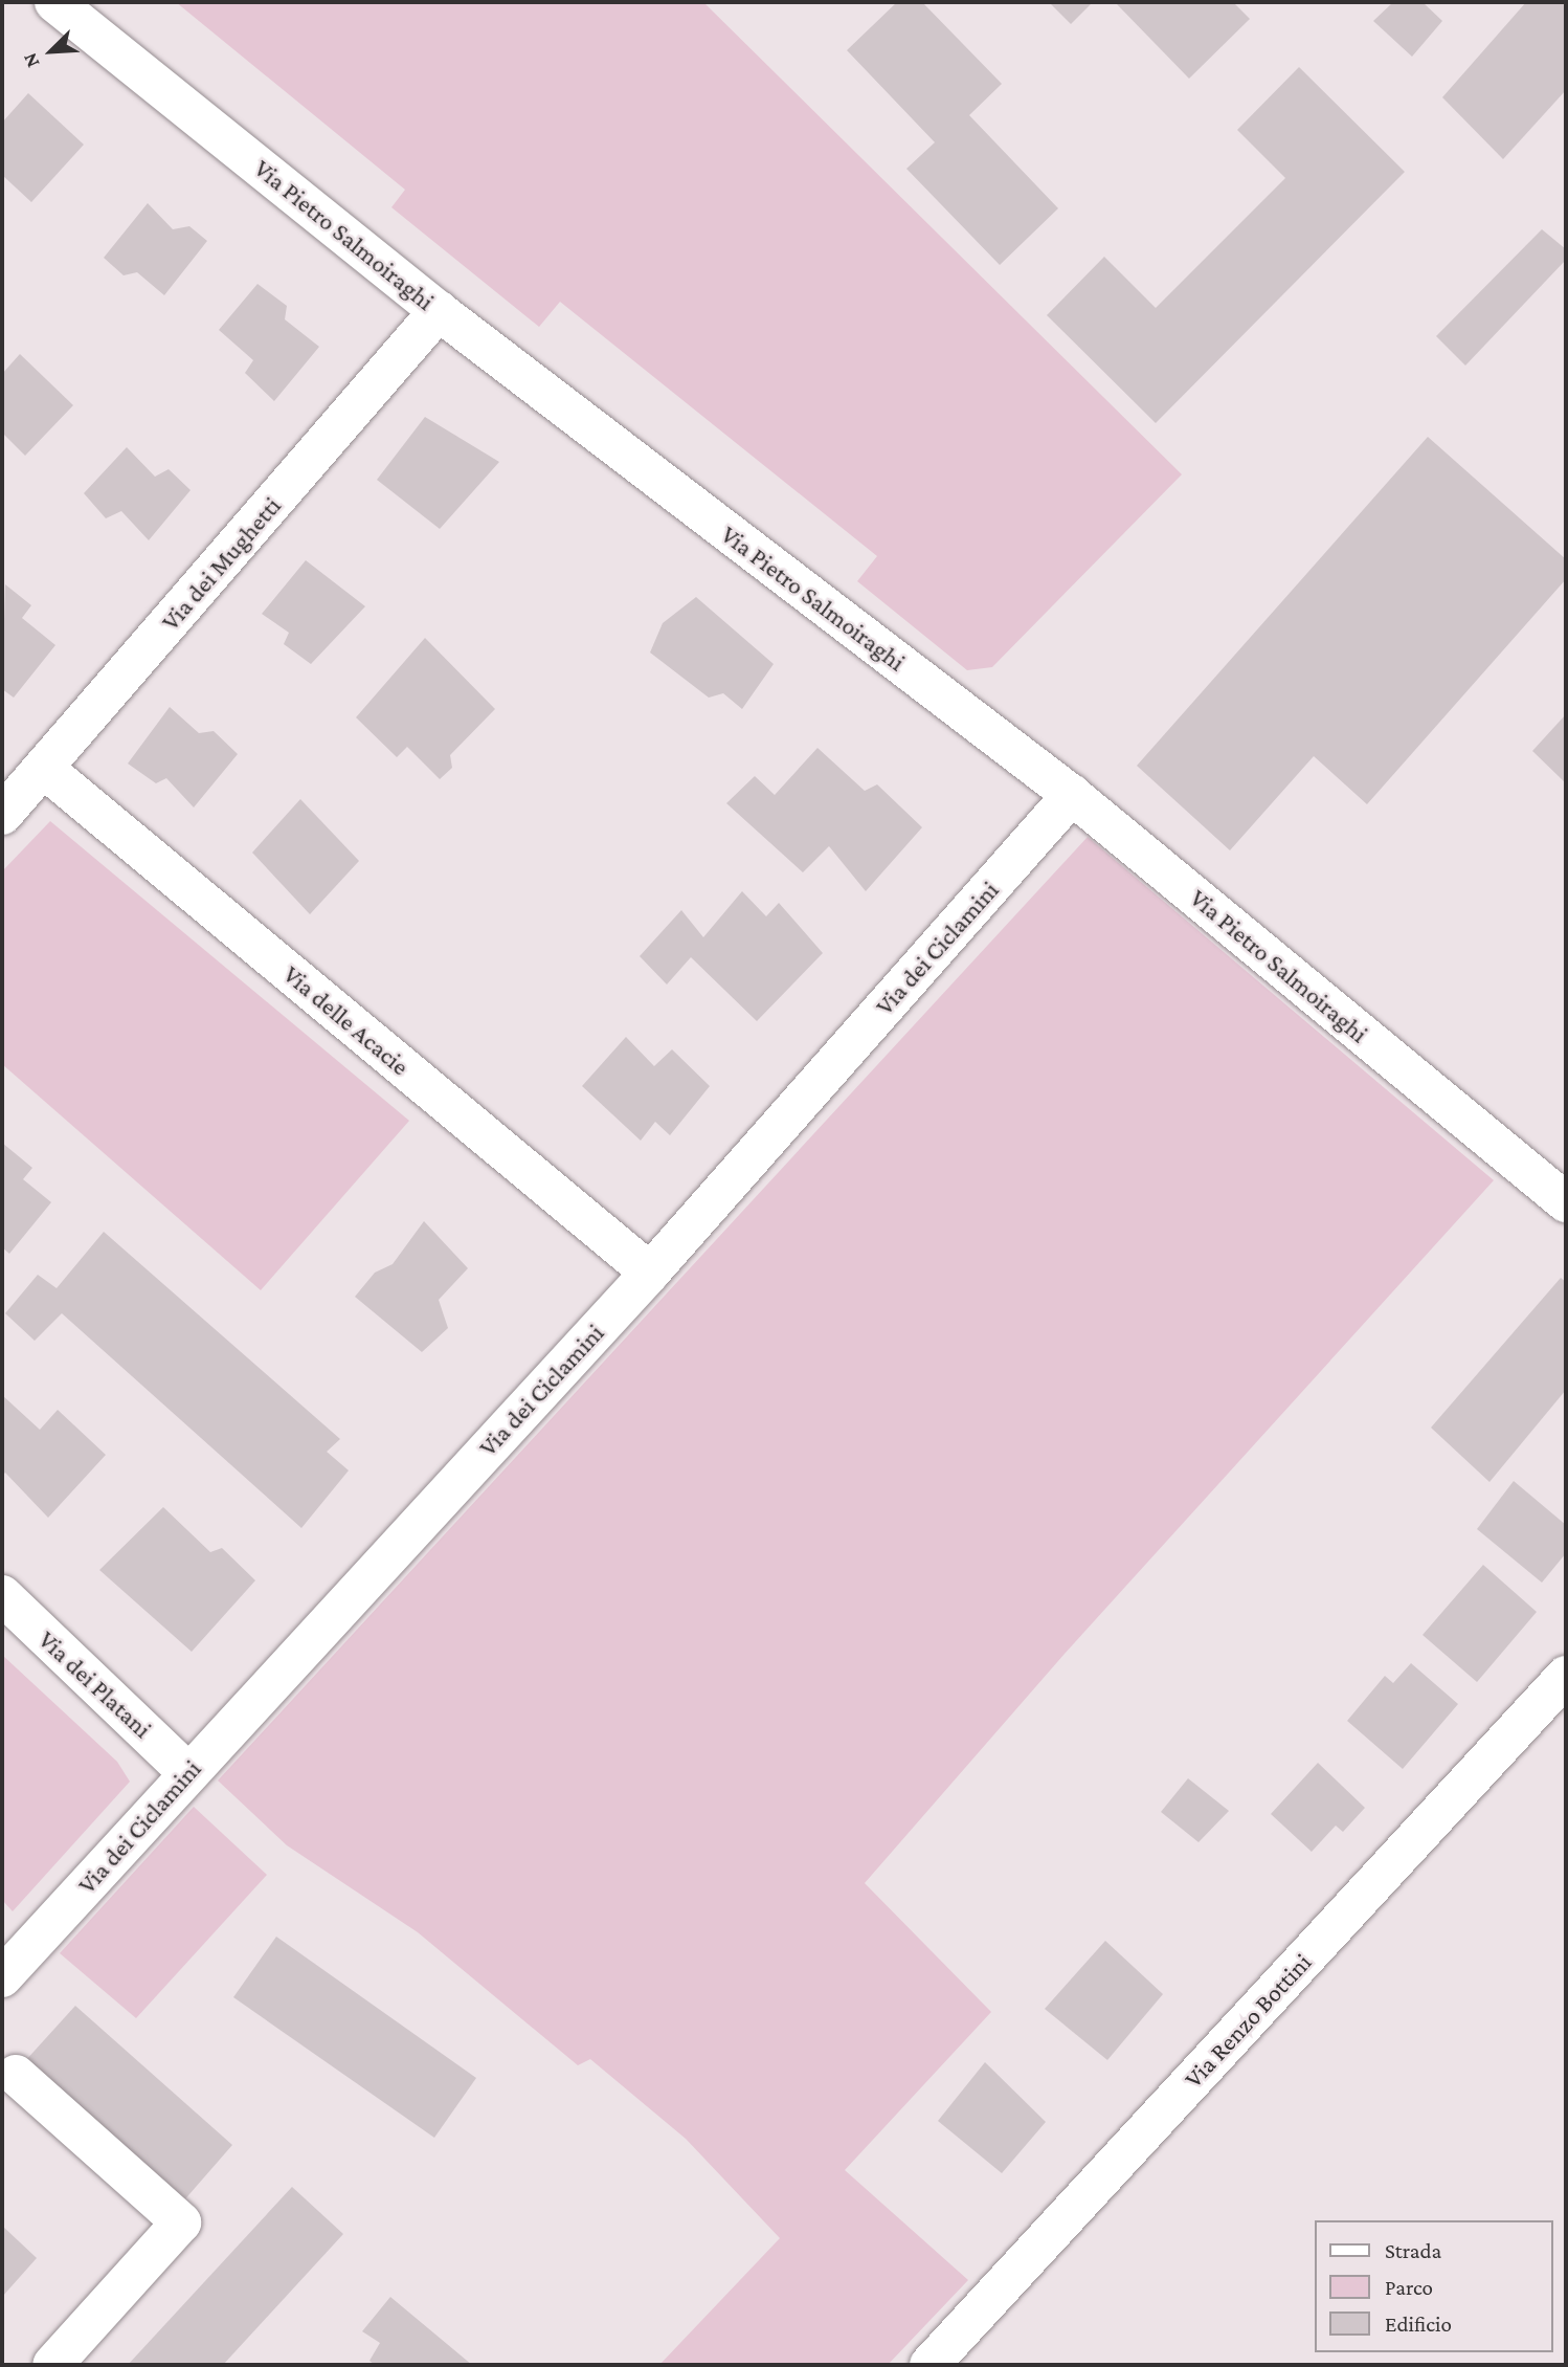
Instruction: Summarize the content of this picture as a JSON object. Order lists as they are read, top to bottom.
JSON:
{
  "streets": {
    "street": [
      "Via Pietro Salmoiraghi",
      "Via dei Mughetti",
      "Via dei Ciclamini",
      "Via delle Acacie",
      "Via dei Platani",
      "Via Renzo Bottini"
    ]
  },
  "crossings": [
    ["Via Pietro Salmoiraghi", "Via dei Mughetti"],
    ["Via Pietro Salmoiraghi", "Via dei Ciclamini"],
    ["Via dei Mughetti", "Via delle Acacie"],
    ["Via dei Ciclamini", "Via delle Acacie"],
    ["Via dei Ciclamini", "Via dei Platani"]
  ],
  "legend": ["Strada", "Parco", "Edificio"],
  "north": "bottom left"
}
